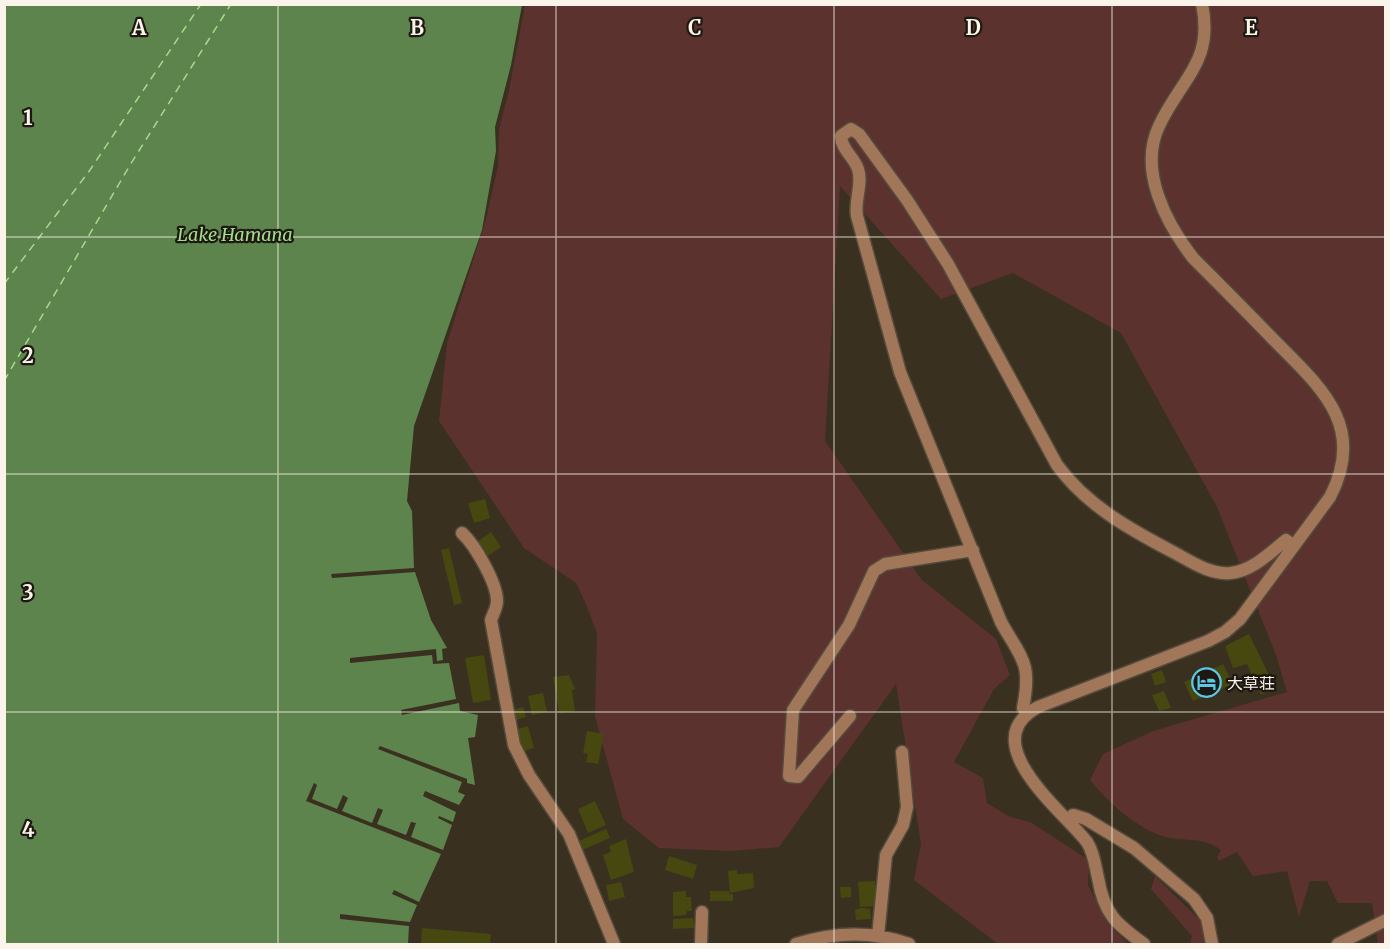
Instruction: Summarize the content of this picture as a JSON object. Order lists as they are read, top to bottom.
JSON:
{
  "water": ["Lake Hamana"],
  "places": {
    "hotel": ["大草荘"]
  },
  "grid": {
    "columns": [
      "A",
      "B",
      "C",
      "D",
      "E"
    ],
    "rows": [
      "1",
      "2",
      "3",
      "4"
    ]
  }
}
